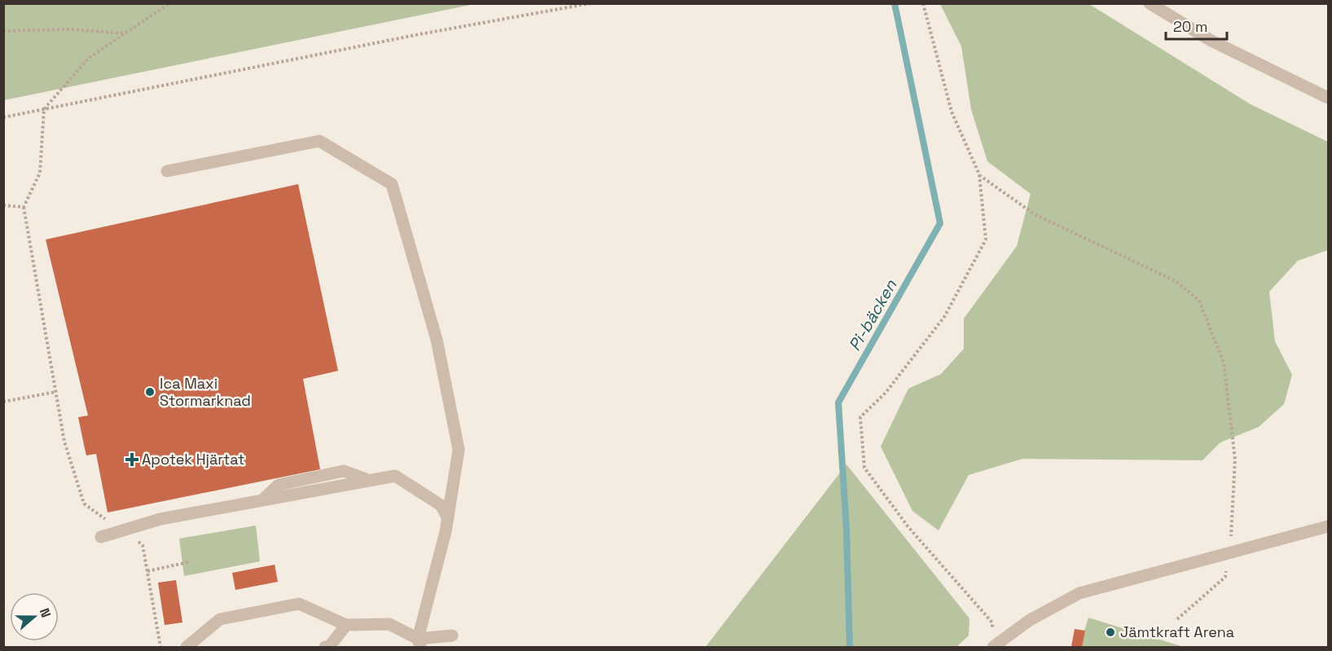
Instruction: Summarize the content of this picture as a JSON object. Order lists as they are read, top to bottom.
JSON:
{
  "water": ["Pi-bäcken"],
  "places": {
    "other": ["Ica Maxi Stormarknad", "Jämtkraft Arena"],
    "health": ["Apotek Hjärtat"]
  },
  "scale_bar": "20 m",
  "north": "right"
}
